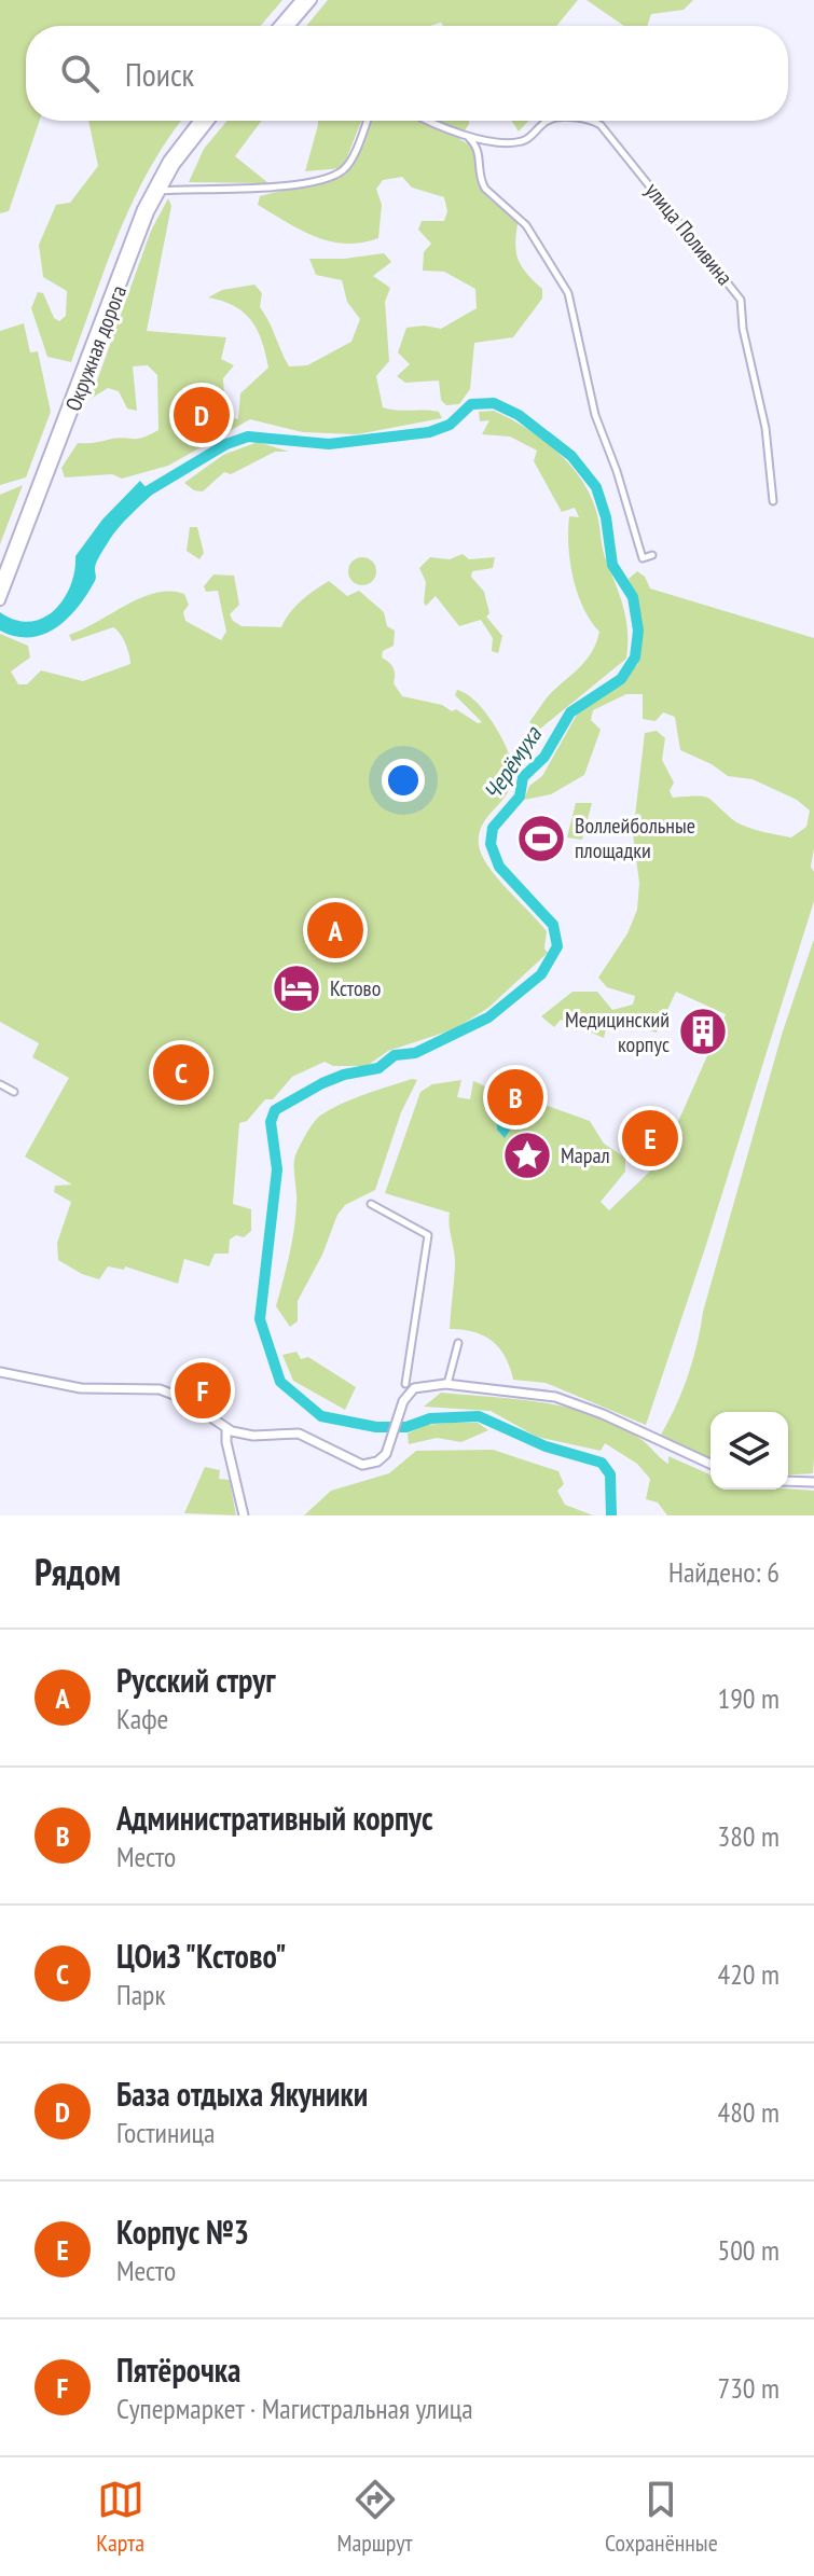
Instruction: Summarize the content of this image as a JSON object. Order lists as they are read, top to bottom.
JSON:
{
  "streets": {
    "main road": ["Окружная дорога"],
    "street": ["улица Поливина"]
  },
  "water": ["Черёмуха"],
  "places": {
    "sports": ["Воллейбольные площадки"],
    "hotel": ["Кстово"],
    "building": ["Медицинский корпус"],
    "place": ["Марал"]
  },
  "page": {
    "search": "Поиск",
    "pins": [
      "D",
      "A",
      "C",
      "B",
      "E",
      "F"
    ],
    "heading": ["Рядом", "Найдено: 6"],
    "list": [
      {
        "mark": "A",
        "name": "Русский струг",
        "note": "Кафе",
        "value": "190 m"
      },
      {
        "mark": "B",
        "name": "Административный корпус",
        "note": "Место",
        "value": "380 m"
      },
      {
        "mark": "C",
        "name": "ЦОиЗ \"Кстово\"",
        "note": "Парк",
        "value": "420 m"
      },
      {
        "mark": "D",
        "name": "База отдыха Якуники",
        "note": "Гостиница",
        "value": "480 m"
      },
      {
        "mark": "E",
        "name": "Корпус №3",
        "note": "Место",
        "value": "500 m"
      },
      {
        "mark": "F",
        "name": "Пятёрочка",
        "note": "Супермаркет · Магистральная улица",
        "value": "730 m"
      }
    ],
    "nav": ["Карта", "Маршрут", "Сохранённые"]
  }
}
